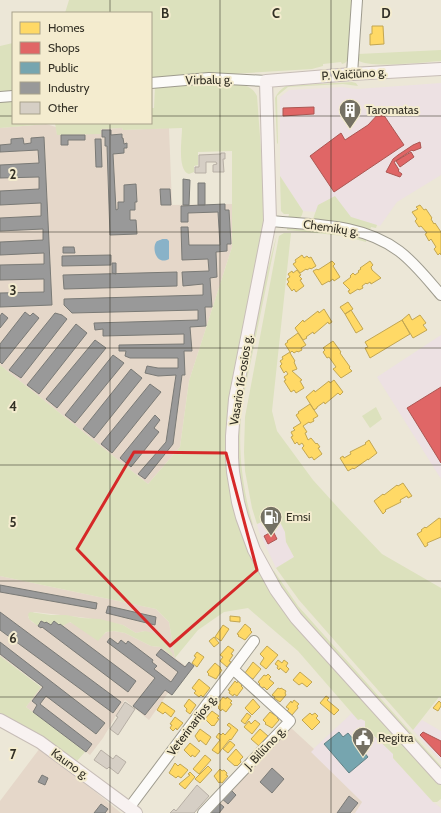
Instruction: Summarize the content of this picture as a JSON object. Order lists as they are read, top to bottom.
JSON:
{
  "streets": {
    "main road": ["P. Vaičiūno g.", "Vasario 16-osios g.", "Kauno g."],
    "street": [
      "Virbalų g.",
      "Chemikų g.",
      "Veterinarijos g.",
      "J. Biliūno g."
    ]
  },
  "crossings": [
    ["P. Vaičiūno g.", "Virbalų g."],
    ["P. Vaičiūno g.", "Vasario 16-osios g."],
    ["Virbalų g.", "Vasario 16-osios g."],
    ["Chemikų g.", "Vasario 16-osios g."],
    ["Veterinarijos g.", "J. Biliūno g."],
    ["Veterinarijos g.", "Kauno g."]
  ],
  "places": {
    "building": ["Taromatas"],
    "fuel station": ["Emsi"],
    "public building": ["Regitra"]
  },
  "legend": [
    "Homes",
    "Shops",
    "Public",
    "Industry",
    "Other"
  ],
  "grid": {
    "columns": ["B", "C", "D"],
    "rows": [
      "2",
      "3",
      "4",
      "5",
      "6",
      "7"
    ]
  }
}
